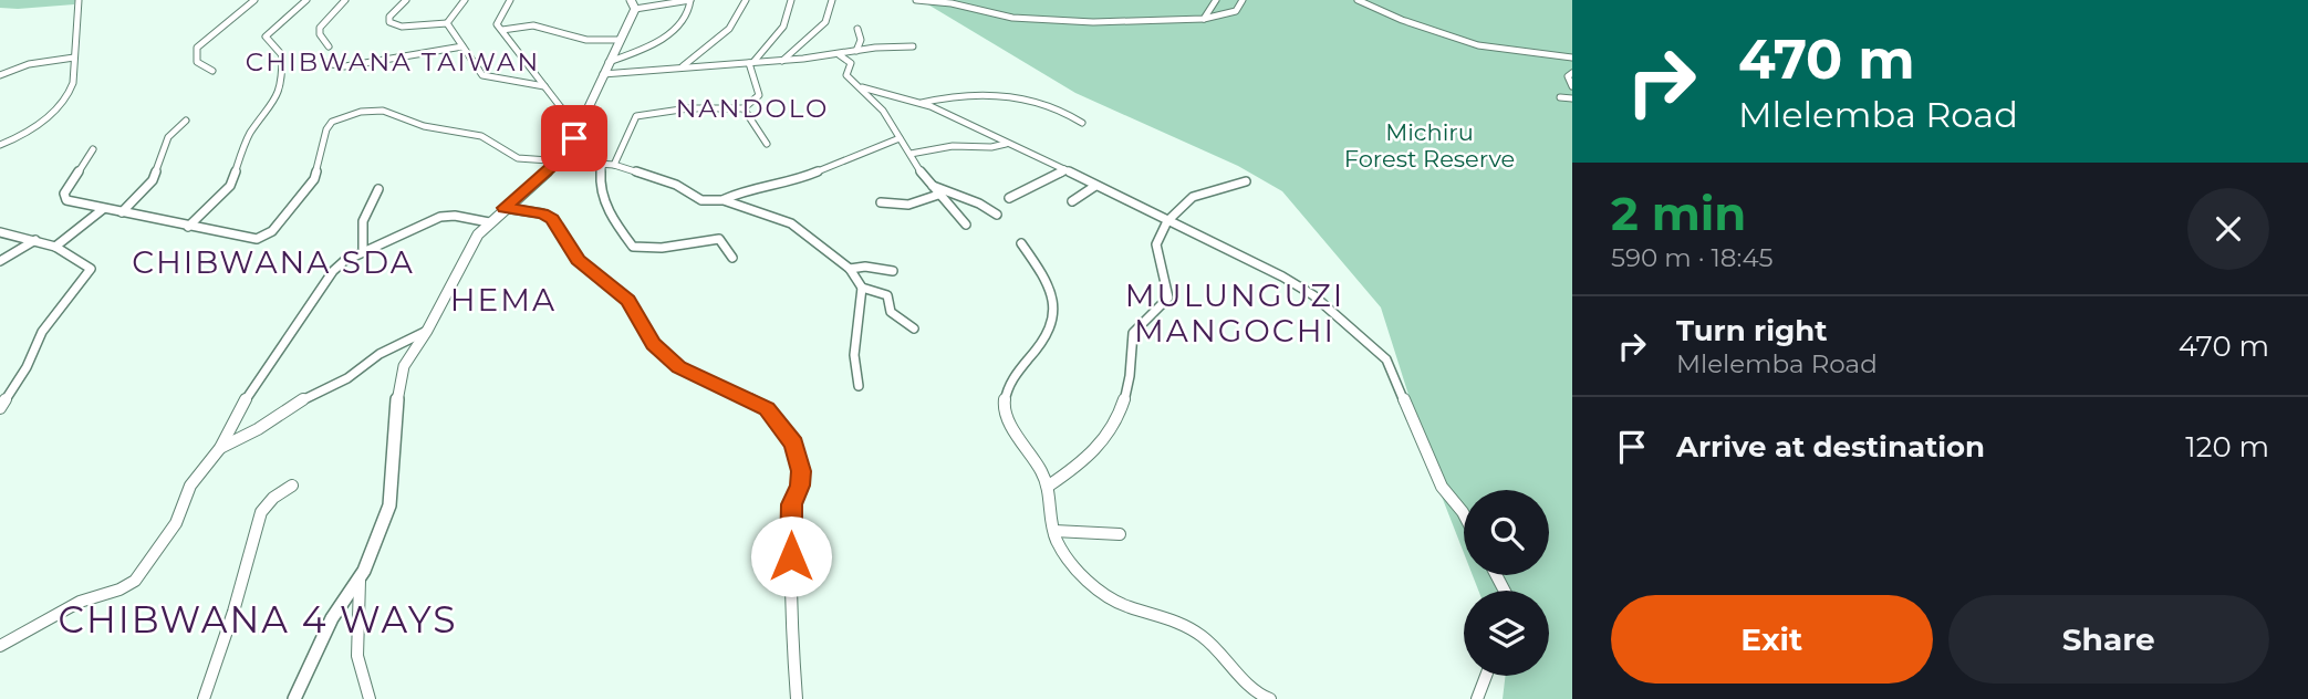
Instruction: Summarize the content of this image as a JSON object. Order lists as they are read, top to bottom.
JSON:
{
  "districts": [
    "CHIBWANA TAIWAN",
    "NANDOLO",
    "CHIBWANA SDA",
    "MULUNGUZI MANGOCHI",
    "HEMA",
    "CHIBWANA 4 WAYS"
  ],
  "parks": ["Michiru Forest Reserve"],
  "page": {
    "turn": ["470 m", "Mlelemba Road"],
    "heading": ["2 min", "590 m · 18:45"],
    "list": [
      {
        "name": "Turn right",
        "note": "Mlelemba Road",
        "value": "470 m"
      },
      {
        "name": "Arrive at destination",
        "value": "120 m"
      }
    ],
    "buttons": ["Exit", "Share"]
  }
}
